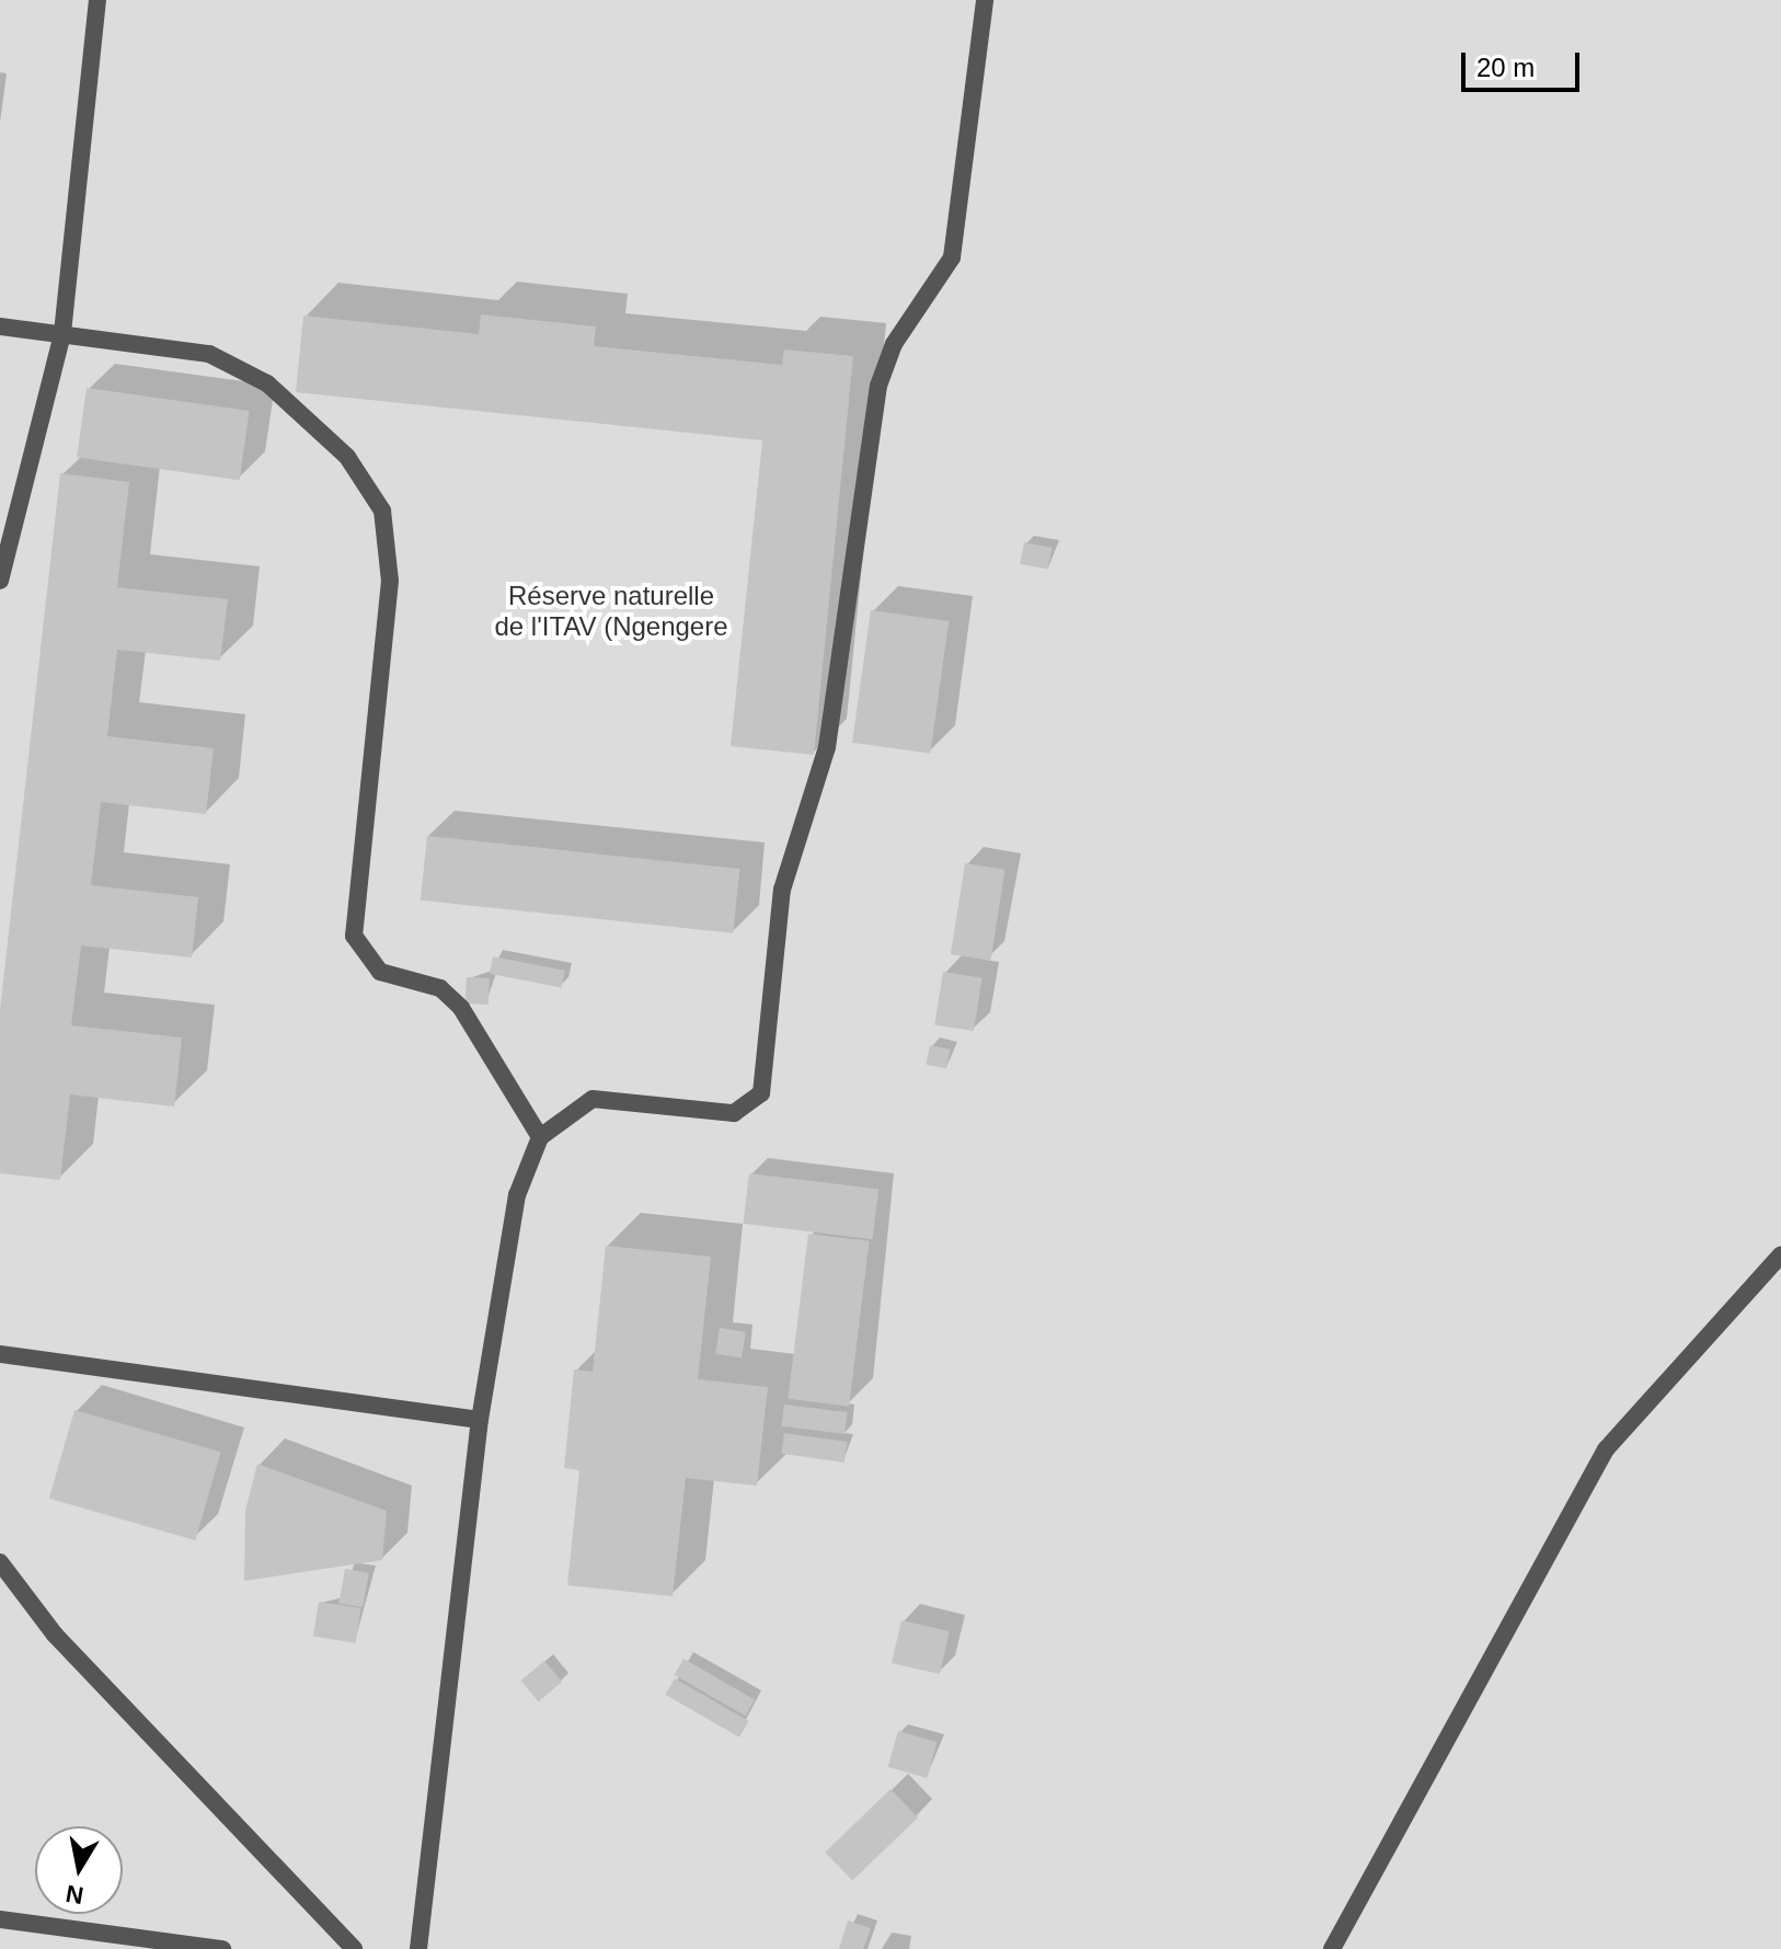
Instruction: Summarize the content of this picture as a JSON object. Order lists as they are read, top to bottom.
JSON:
{
  "parks": ["Réserve naturelle de l'ITAV (Ngengere"],
  "scale_bar": "20 m",
  "north": "bottom"
}
